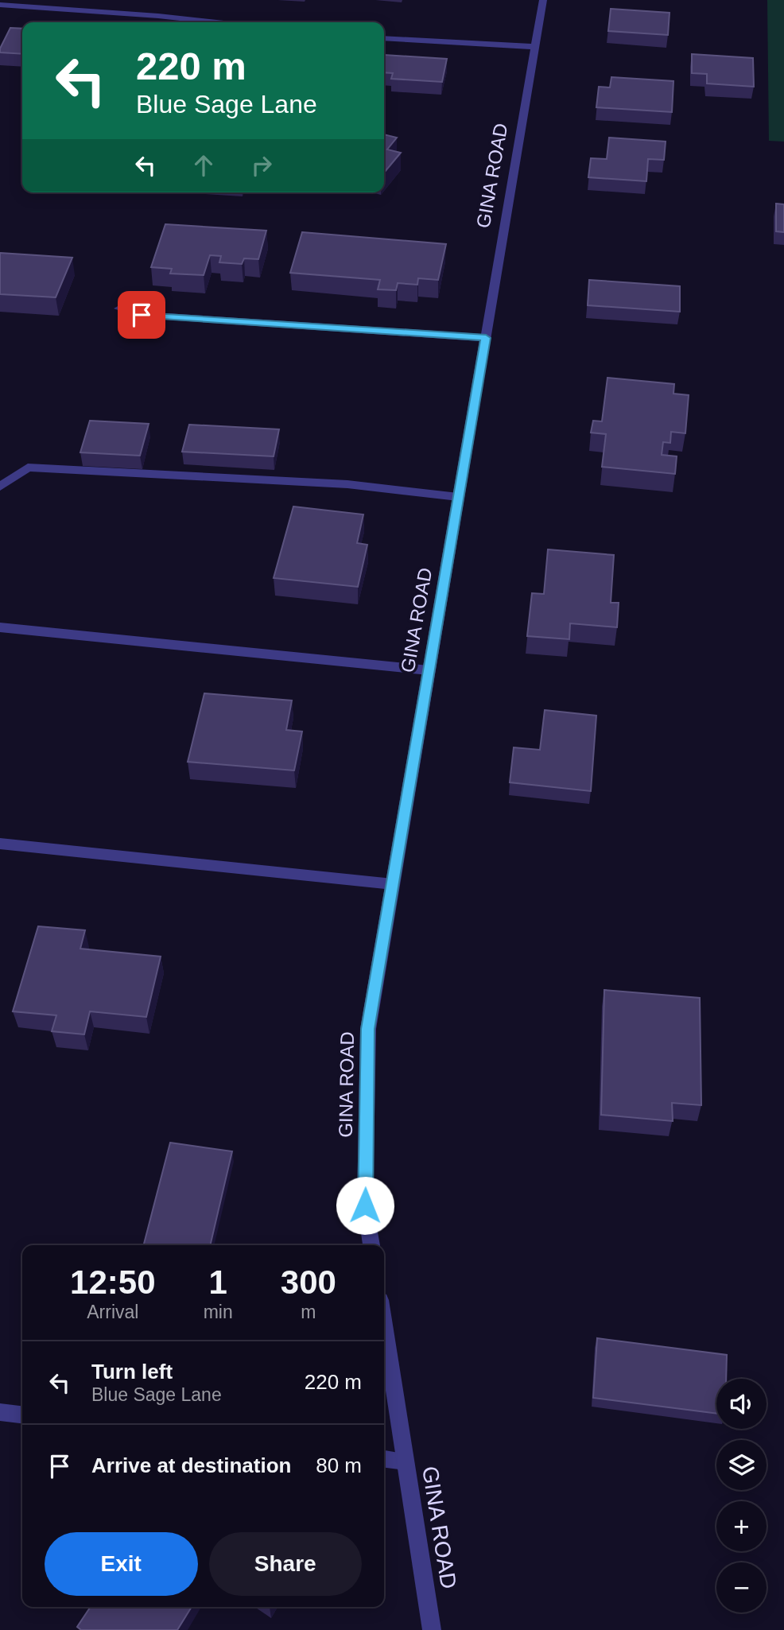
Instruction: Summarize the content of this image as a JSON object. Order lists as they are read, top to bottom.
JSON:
{
  "streets": {
    "street": ["GINA ROAD"]
  },
  "page": {
    "turn": ["220 m", "Blue Sage Lane"],
    "eta": [
      "12:50",
      "Arrival",
      "1",
      "min",
      "300",
      "m"
    ],
    "list": [
      {
        "name": "Turn left",
        "note": "Blue Sage Lane",
        "value": "220 m"
      },
      {
        "name": "Arrive at destination",
        "value": "80 m"
      }
    ],
    "map_buttons": ["+", "−"],
    "buttons": ["Exit", "Share"]
  }
}
